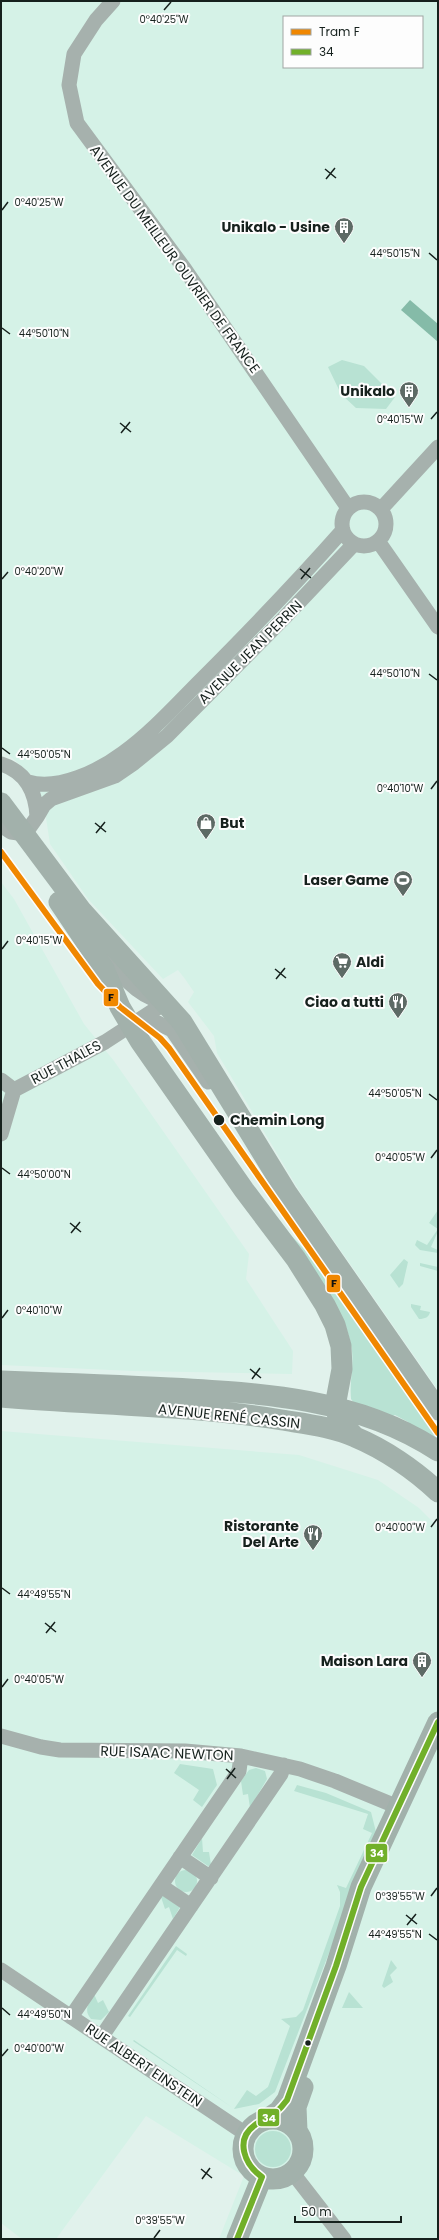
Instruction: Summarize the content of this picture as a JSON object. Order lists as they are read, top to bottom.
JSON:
{
  "streets": {
    "street": [
      "AVENUE DU MEILLEUR OUVRIER DE FRANCE",
      "AVENUE JEAN PERRIN",
      "RUE THALES",
      "AVENUE RENÉ CASSIN",
      "RUE ISAAC NEWTON",
      "RUE ALBERT EINSTEIN"
    ]
  },
  "crossings": [
    ["AVENUE DU MEILLEUR OUVRIER DE FRANCE", "AVENUE JEAN PERRIN"]
  ],
  "places": {
    "building": ["Unikalo - Usine", "Unikalo", "Maison Lara"],
    "shop": ["But"],
    "sports": ["Laser Game"],
    "supermarket": ["Aldi"],
    "restaurant": ["Ciao a tutti", "Ristorante Del Arte"],
    "other": ["Chemin Long"]
  },
  "lines": ["tram line F", "transit line 34"],
  "legend": ["Tram F", "34"],
  "scale_bar": "50 m",
  "coordinates": [
    "0°40'25\"W",
    "44°50'15\"N",
    "44°50'10\"N",
    "0°40'15\"W",
    "0°40'20\"W",
    "44°50'05\"N",
    "0°40'10\"W",
    "0°40'05\"W",
    "44°50'00\"N",
    "0°40'00\"W",
    "44°49'55\"N",
    "0°39'55\"W",
    "44°49'50\"N"
  ]
}
